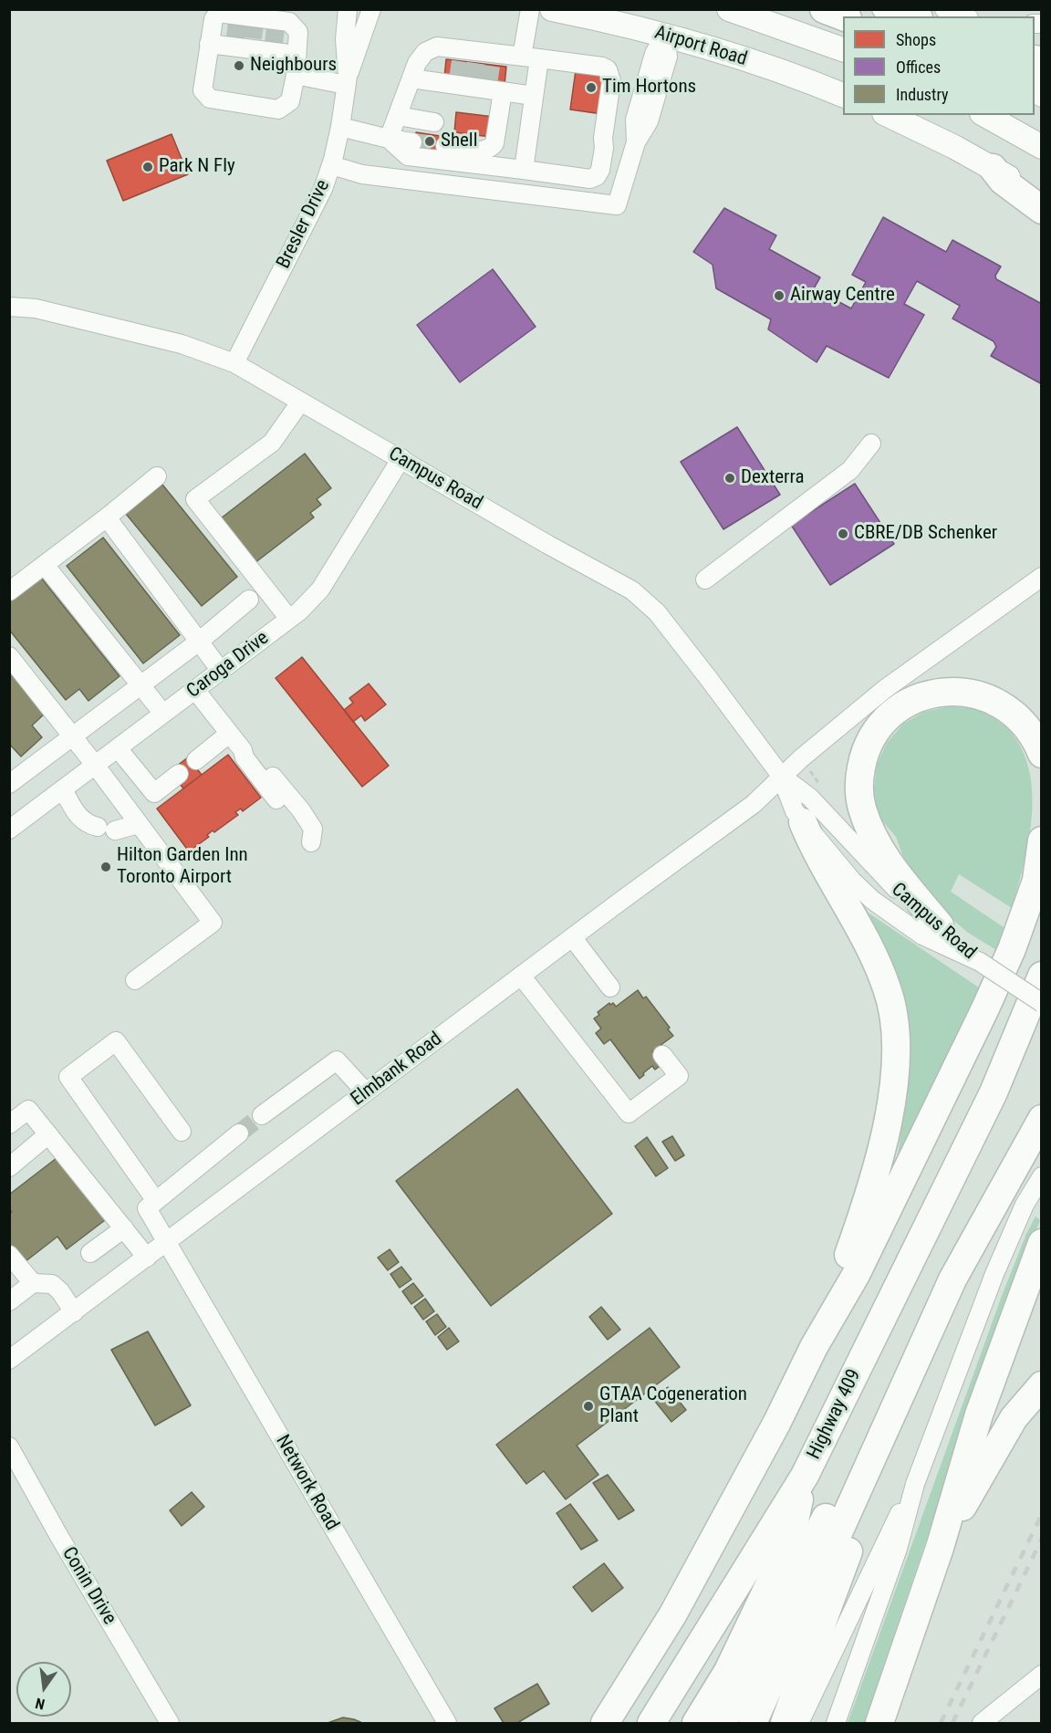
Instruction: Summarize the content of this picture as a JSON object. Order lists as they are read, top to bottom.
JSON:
{
  "streets": {
    "highway": ["Highway 409"],
    "main road": ["Airport Road"],
    "street": [
      "Bresler Drive",
      "Campus Road",
      "Caroga Drive",
      "Elmbank Road",
      "Network Road",
      "Conin Drive"
    ]
  },
  "crossings": [
    ["Bresler Drive", "Campus Road"],
    ["Campus Road", "Caroga Drive"],
    ["Campus Road", "Elmbank Road"],
    ["Elmbank Road", "Network Road"]
  ],
  "places": [
    "Neighbours",
    "Tim Hortons",
    "Shell",
    "Park N Fly",
    "Airway Centre",
    "Dexterra",
    "CBRE/DB Schenker",
    "Hilton Garden Inn Toronto Airport",
    "GTAA Cogeneration Plant"
  ],
  "legend": ["Shops", "Offices", "Industry"],
  "north": "bottom"
}
